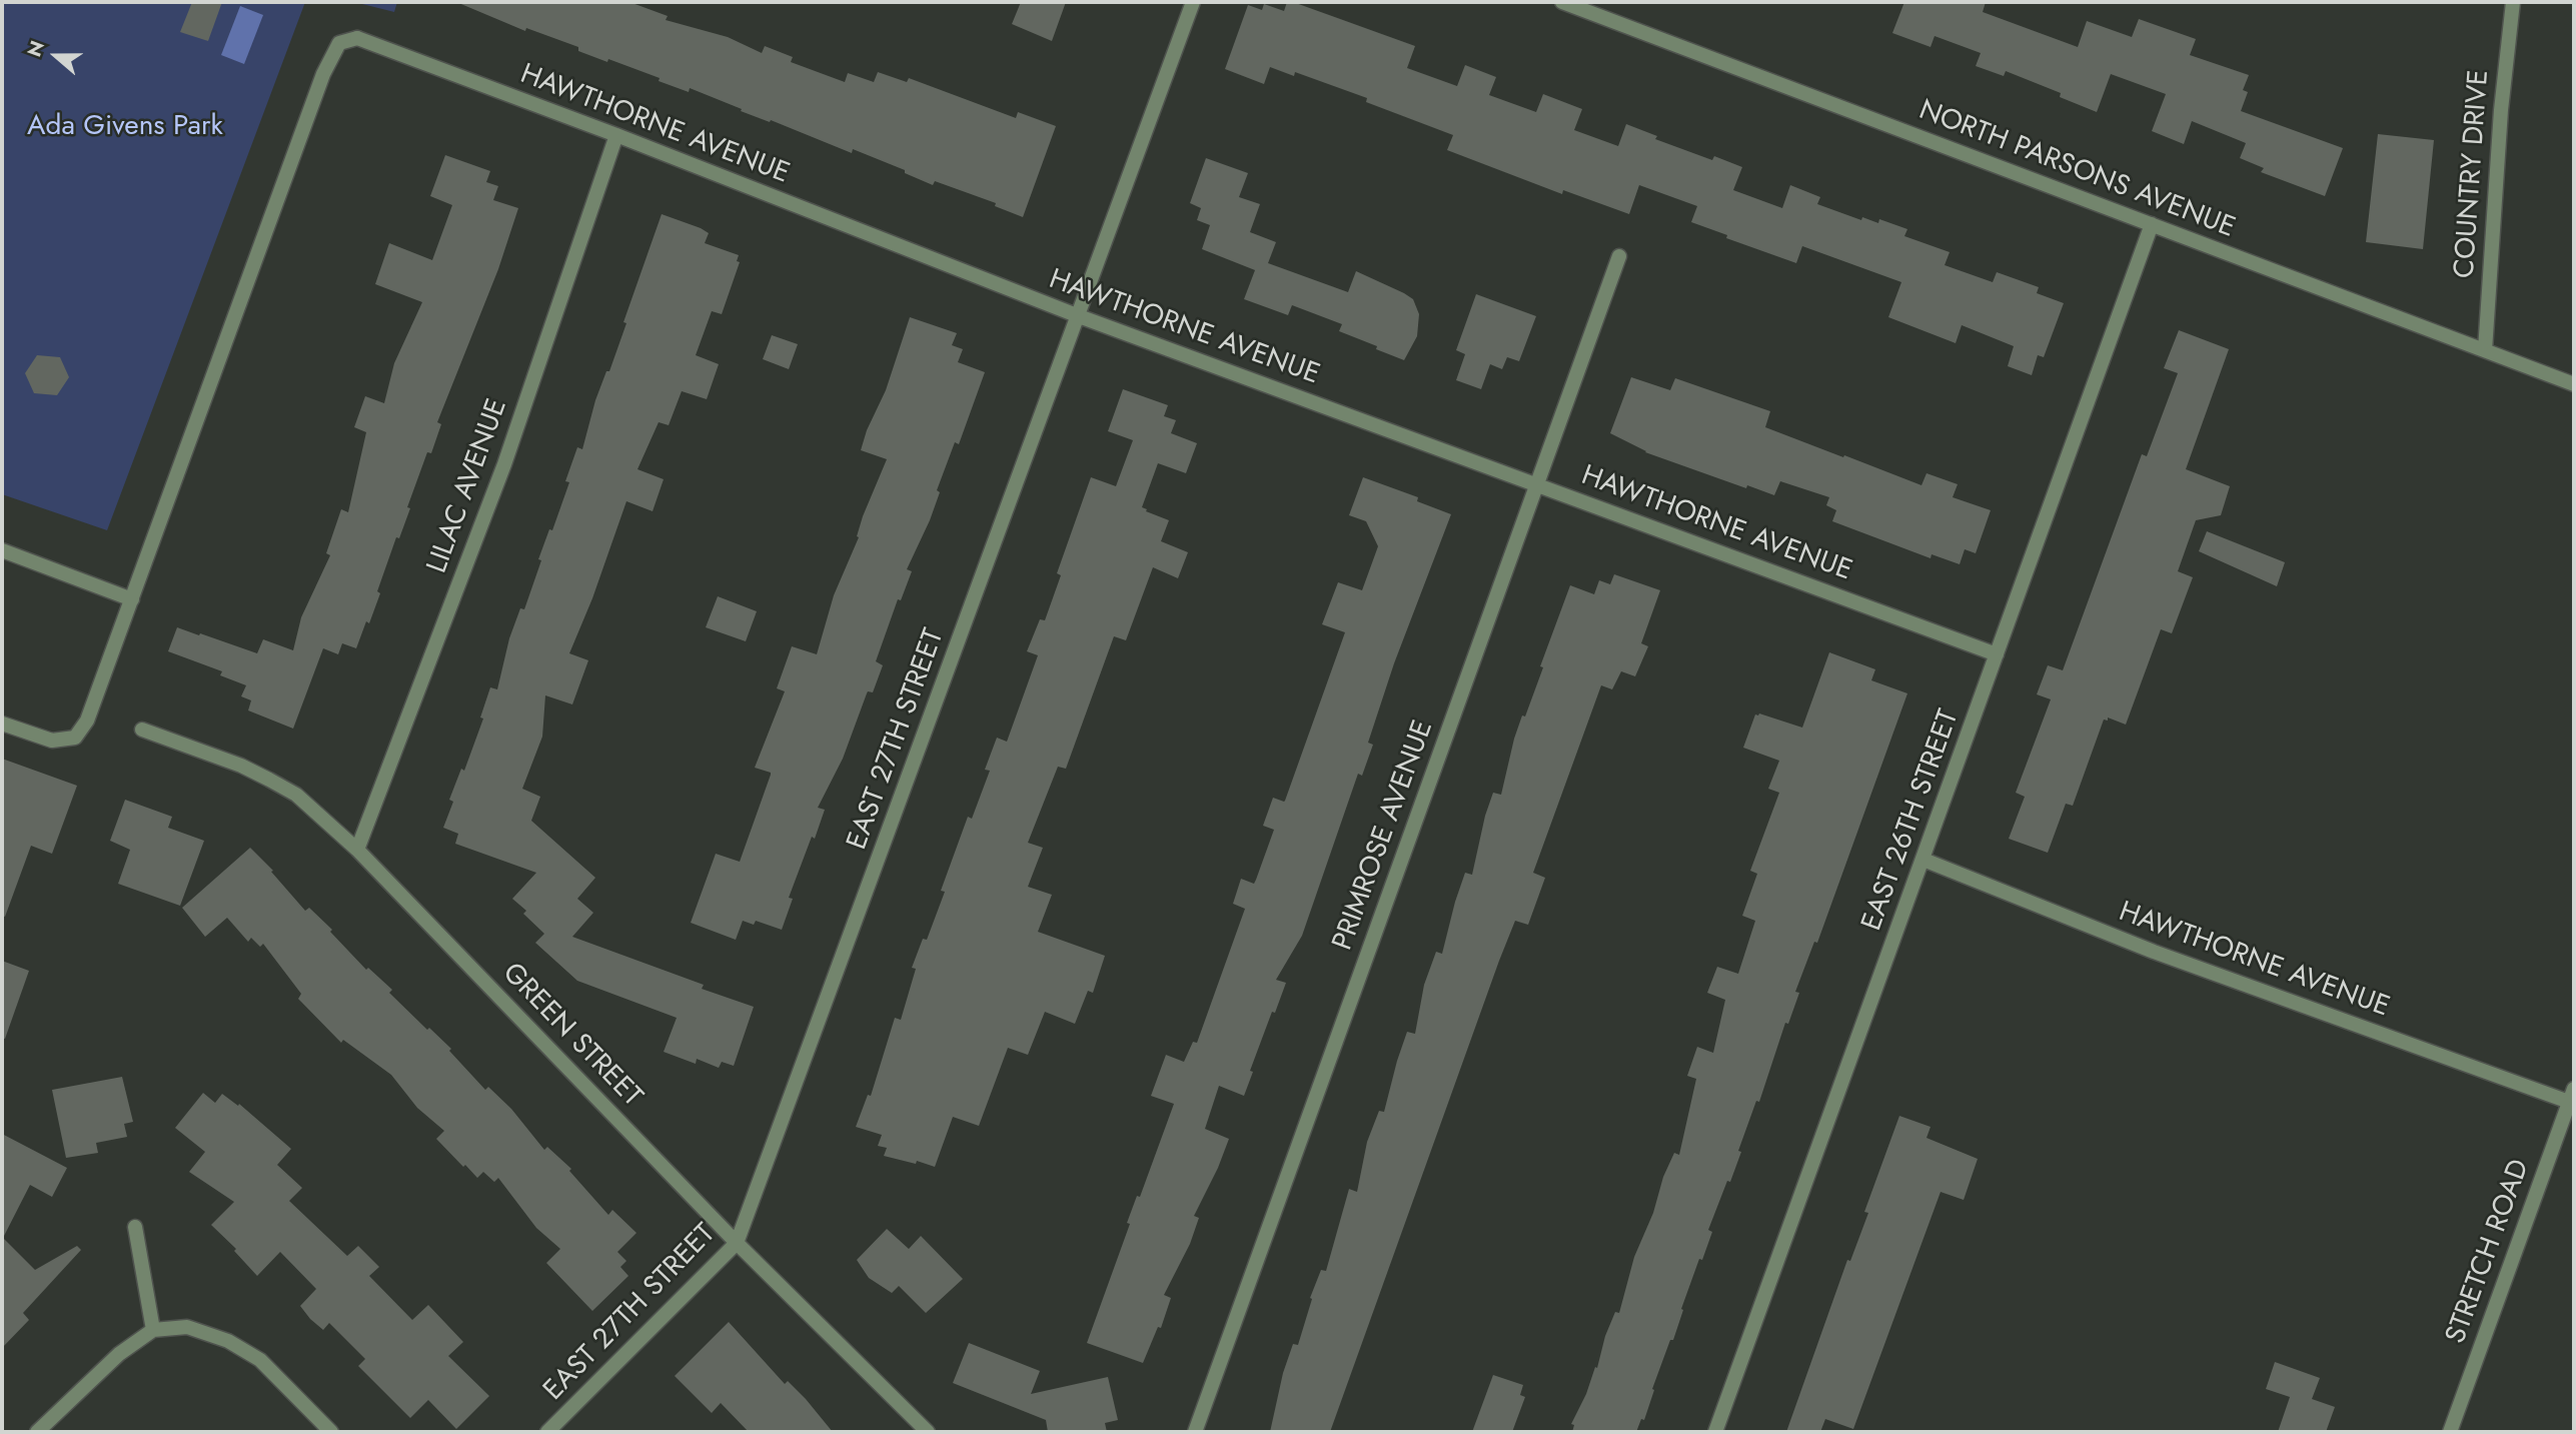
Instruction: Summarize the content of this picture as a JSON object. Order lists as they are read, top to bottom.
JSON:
{
  "streets": {
    "street": [
      "HAWTHORNE AVENUE",
      "NORTH PARSONS AVENUE",
      "COUNTRY DRIVE",
      "LILAC AVENUE",
      "EAST 27TH STREET",
      "EAST 26TH STREET",
      "PRIMROSE AVENUE",
      "GREEN STREET",
      "STRETCH ROAD"
    ]
  },
  "crossings": [
    ["HAWTHORNE AVENUE", "LILAC AVENUE"],
    ["HAWTHORNE AVENUE", "EAST 27TH STREET"],
    ["HAWTHORNE AVENUE", "EAST 26TH STREET"],
    ["HAWTHORNE AVENUE", "PRIMROSE AVENUE"],
    ["HAWTHORNE AVENUE", "STRETCH ROAD"],
    ["NORTH PARSONS AVENUE", "COUNTRY DRIVE"],
    ["NORTH PARSONS AVENUE", "EAST 26TH STREET"],
    ["LILAC AVENUE", "GREEN STREET"],
    ["EAST 27TH STREET", "GREEN STREET"]
  ],
  "parks": ["Ada Givens Park"],
  "north": "left"
}
